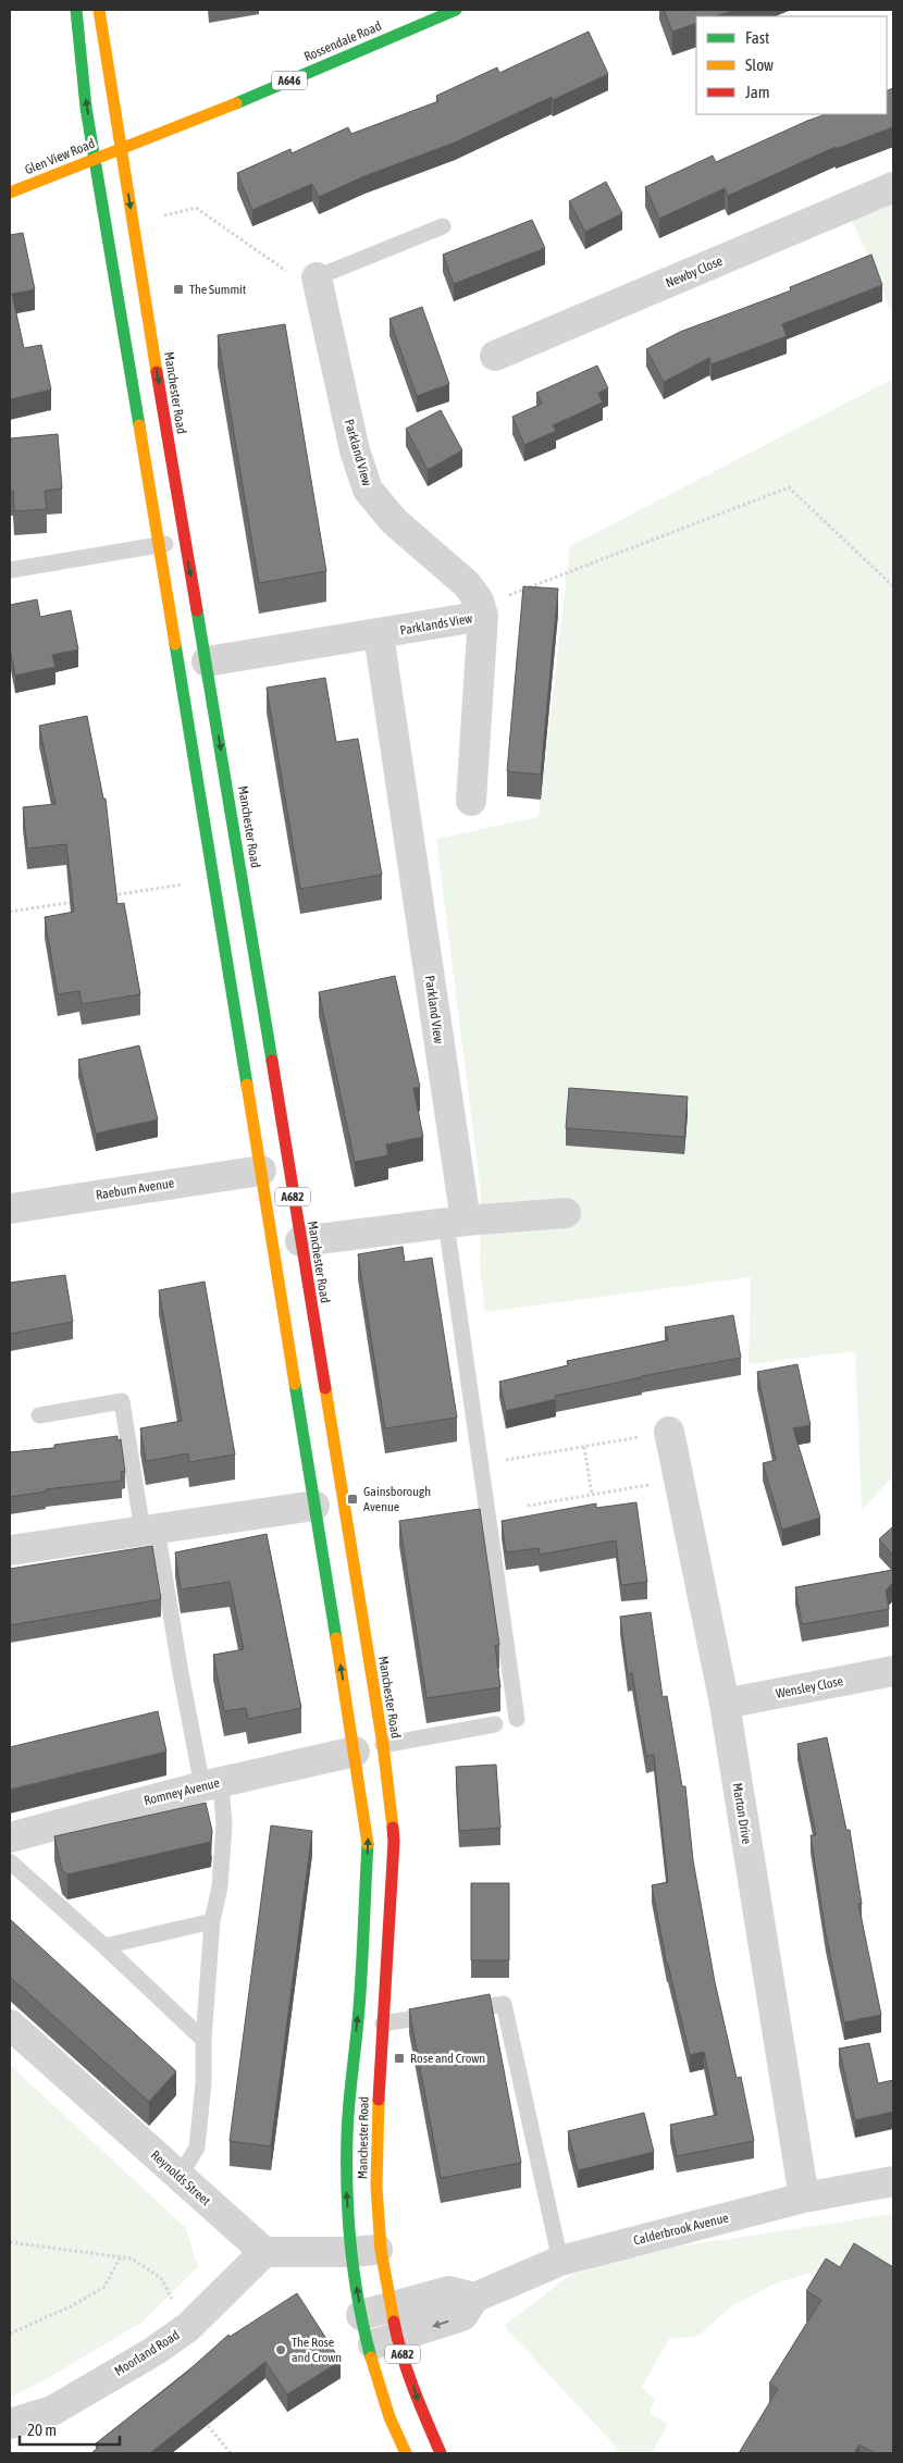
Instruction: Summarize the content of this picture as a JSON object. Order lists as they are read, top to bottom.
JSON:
{
  "streets": {
    "main road": [
      "Rossendale Road",
      "A646",
      "Glen View Road",
      "Manchester Road",
      "A682"
    ],
    "street": [
      "Newby Close",
      "Parkland View",
      "Parklands View",
      "Raeburn Avenue",
      "Wensley Close",
      "Romney Avenue",
      "Marton Drive",
      "Reynolds Street",
      "Calderbrook Avenue",
      "Moorland Road"
    ]
  },
  "crossings": [
    ["Rossendale Road", "Glen View Road"],
    ["Rossendale Road", "Manchester Road"],
    ["Glen View Road", "Manchester Road"],
    ["Manchester Road", "Parklands View"],
    ["Manchester Road", "Raeburn Avenue"],
    ["Manchester Road", "Romney Avenue"],
    ["Manchester Road", "Calderbrook Avenue"],
    ["Parkland View", "Parklands View"],
    ["Wensley Close", "Marton Drive"],
    ["Marton Drive", "Calderbrook Avenue"],
    ["Reynolds Street", "Moorland Road"]
  ],
  "places": {
    "transit": ["The Summit", "Gainsborough Avenue", "Rose and Crown"],
    "other": ["The Rose and Crown"]
  },
  "legend": ["Fast", "Slow", "Jam"],
  "scale_bar": "20 m"
}
